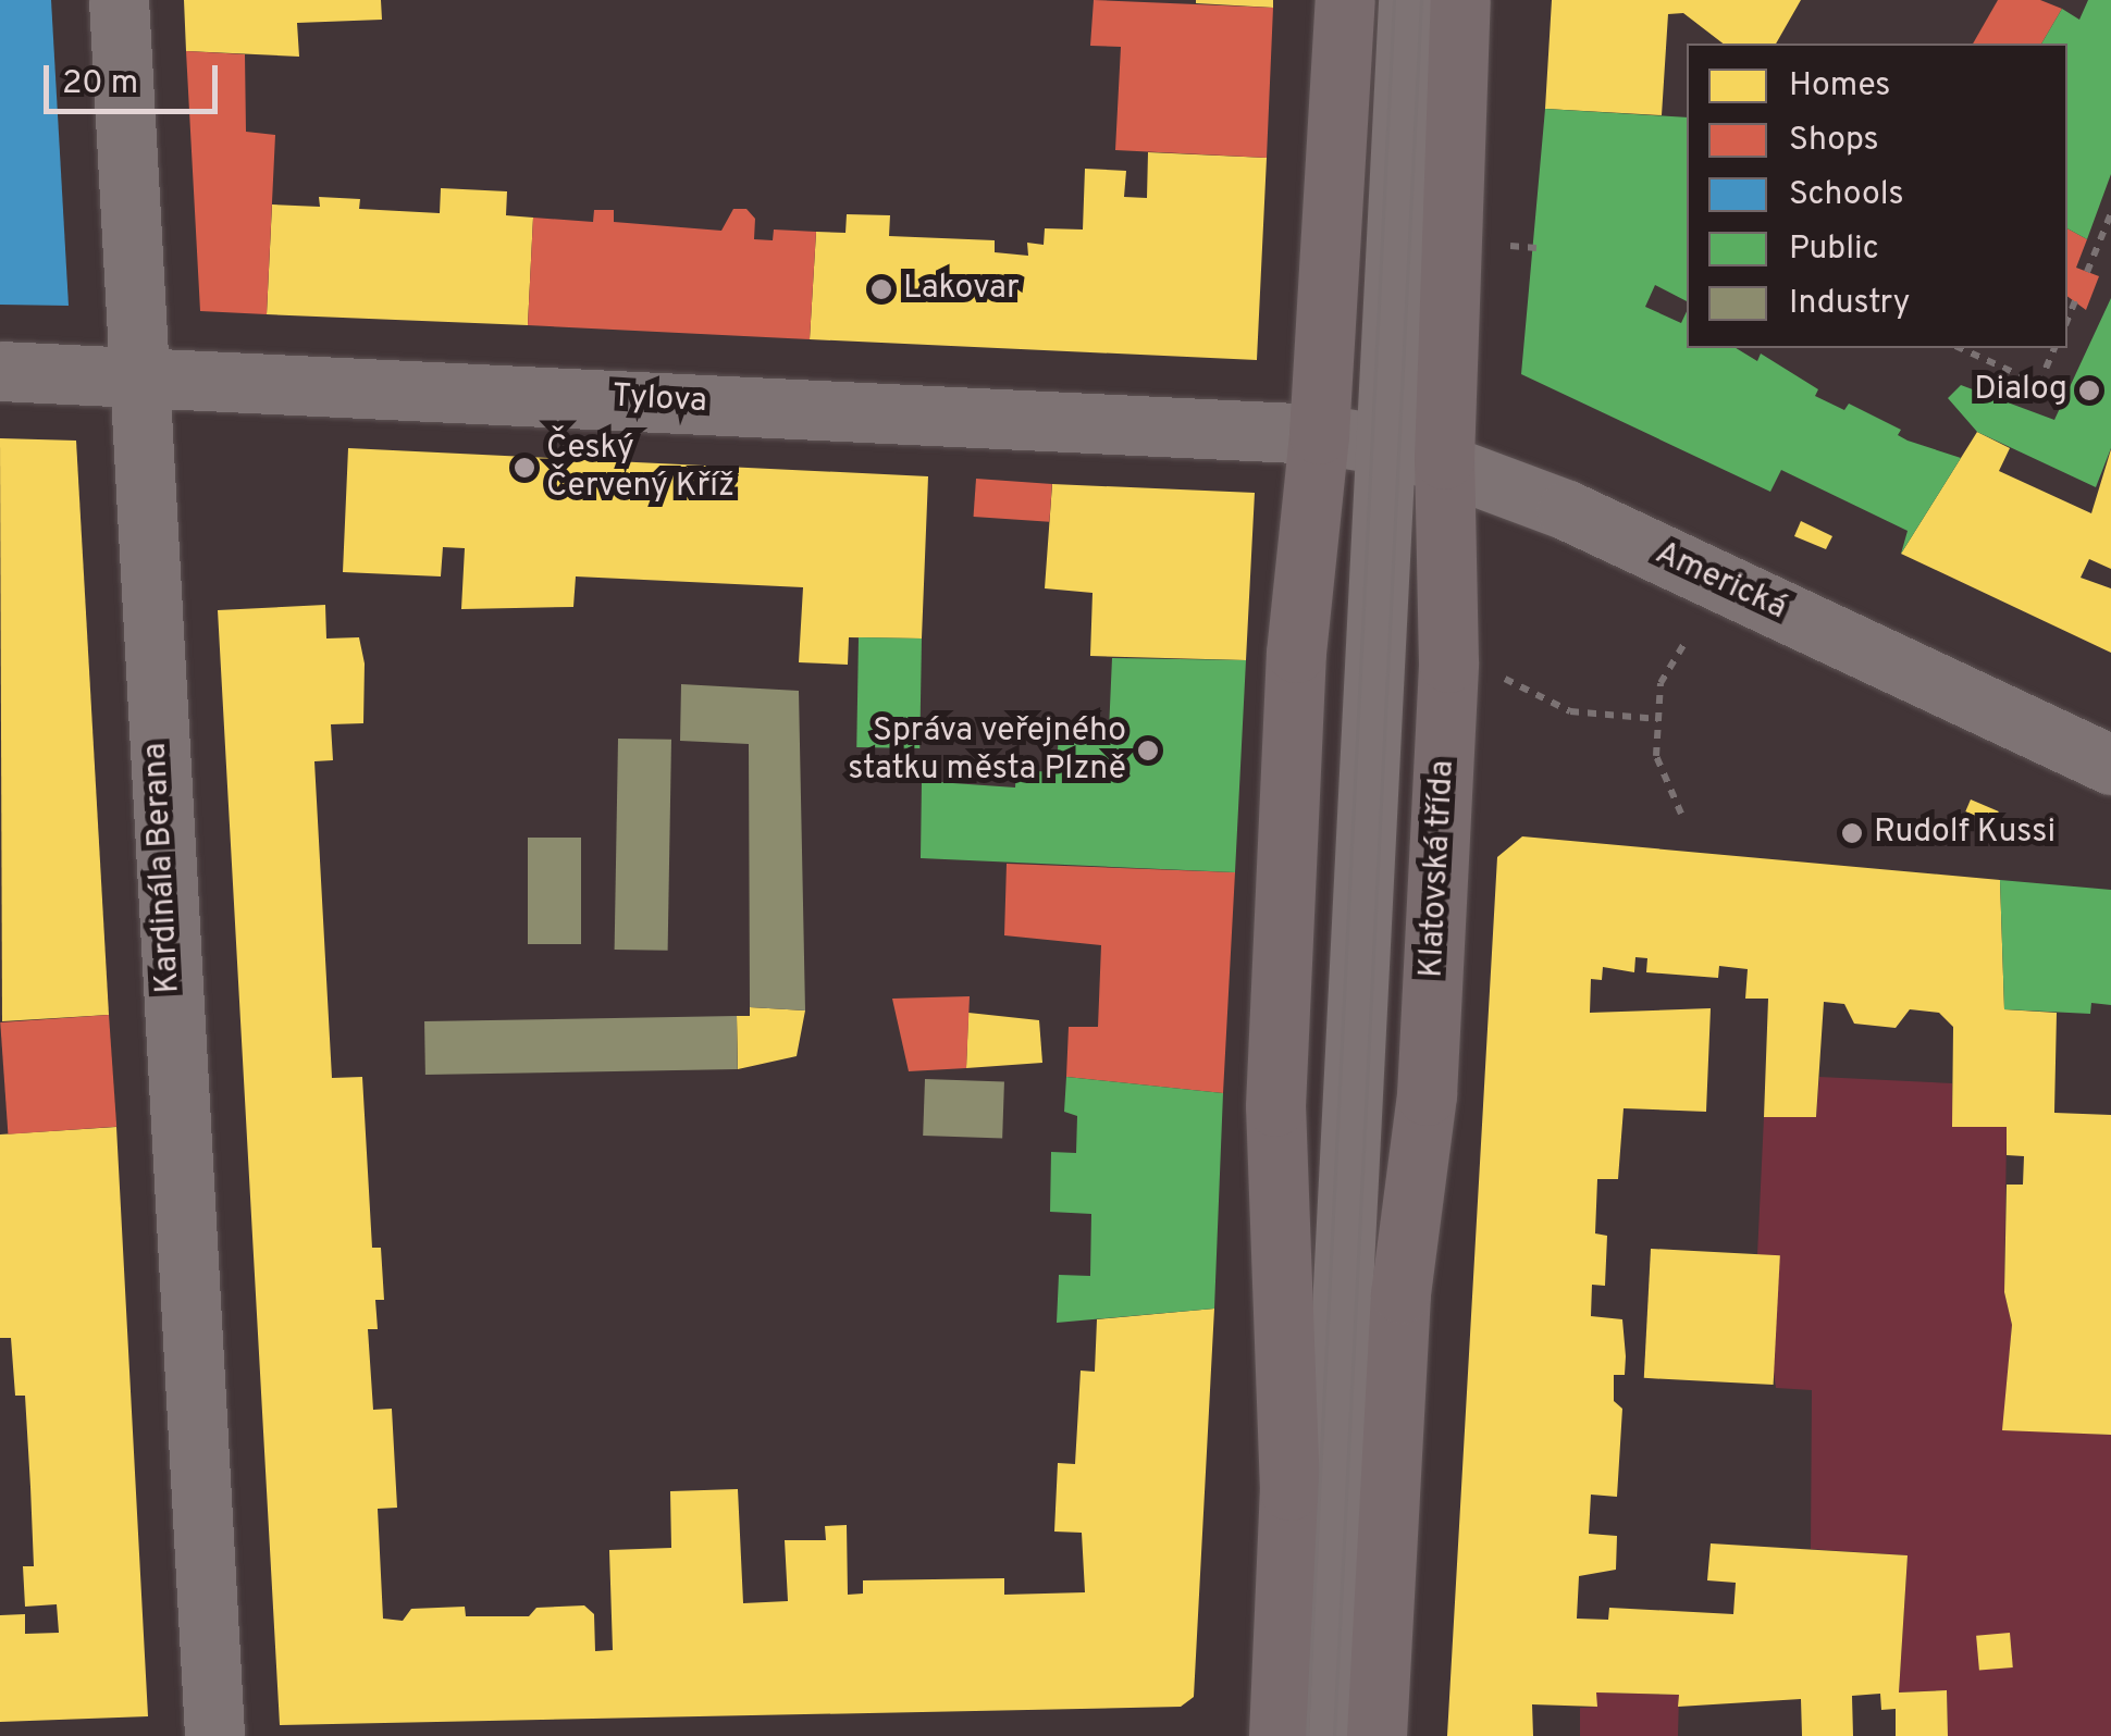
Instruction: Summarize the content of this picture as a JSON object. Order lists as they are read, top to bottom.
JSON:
{
  "streets": {
    "main road": ["Klatovská třída"],
    "street": ["Tylova", "Americká", "Kardinála Berana"]
  },
  "crossings": [
    ["Tylova", "Americká"],
    ["Tylova", "Kardinála Berana"],
    ["Americká", "Klatovská třída"]
  ],
  "places": [
    "Lakovar",
    "Dialog",
    "Český Červený Kříž",
    "Správa veřejného statku města Plzně",
    "Rudolf Kussi"
  ],
  "legend": [
    "Homes",
    "Shops",
    "Schools",
    "Public",
    "Industry"
  ],
  "scale_bar": "20 m"
}
